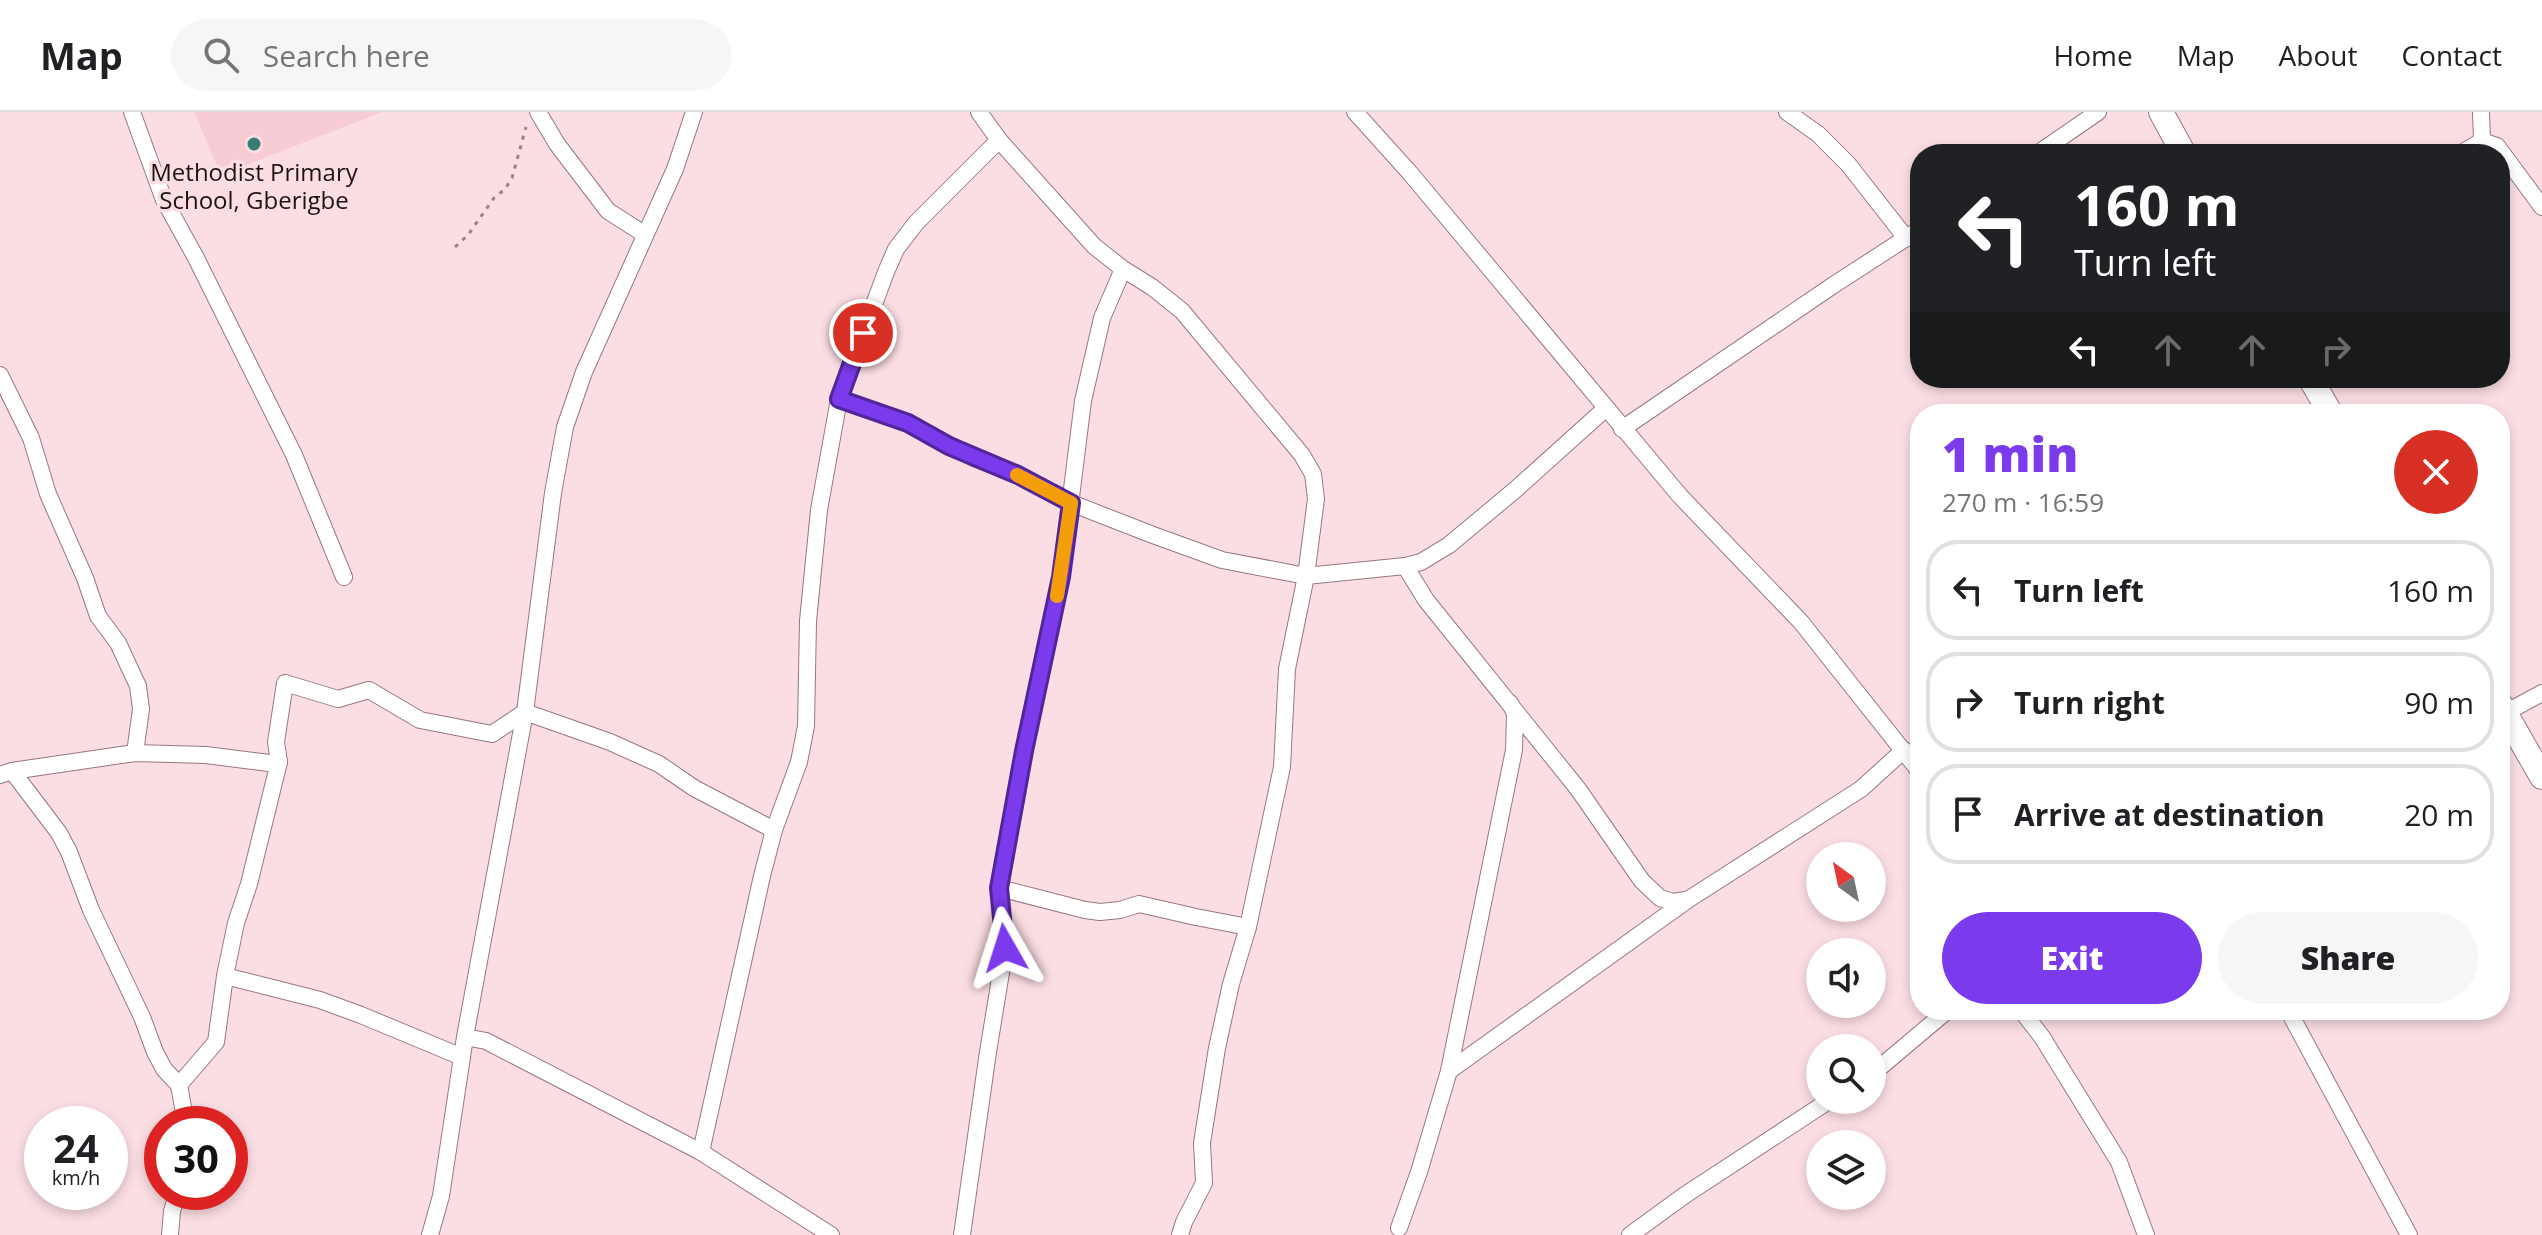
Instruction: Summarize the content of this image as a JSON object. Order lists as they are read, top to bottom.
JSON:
{
  "places": ["Methodist Primary School, Gberigbe"],
  "north": "top left",
  "page": {
    "header": "Map",
    "search": "Search here",
    "nav": [
      "Home",
      "Map",
      "About",
      "Contact"
    ],
    "turn": ["160 m", "Turn left"],
    "heading": ["1 min", "270 m · 16:59"],
    "list": [
      {
        "name": "Turn left",
        "value": "160 m"
      },
      {
        "name": "Turn right",
        "value": "90 m"
      },
      {
        "name": "Arrive at destination",
        "value": "20 m"
      }
    ],
    "buttons": ["Exit", "Share"],
    "speed": "24 km/h",
    "limit": "30"
  }
}
